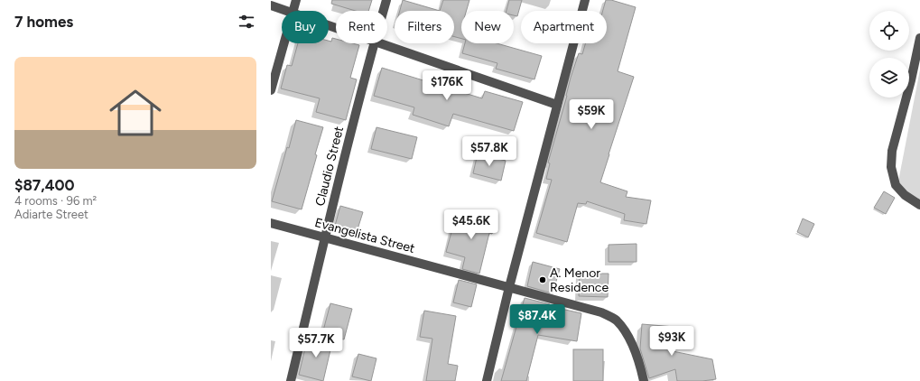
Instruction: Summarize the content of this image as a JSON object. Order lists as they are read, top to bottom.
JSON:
{
  "streets": {
    "street": ["Claudio Street", "Evangelista Street"]
  },
  "crossings": [
    ["Claudio Street", "Evangelista Street"]
  ],
  "places": ["A. Menor Residence"],
  "page": {
    "heading": "7 homes",
    "chip": [
      "Buy",
      "Rent",
      "Filters",
      "New",
      "Apartment"
    ],
    "list": [
      {
        "name": "$87,400",
        "note": "4 rooms · 96 m² · Adiarte Street"
      }
    ],
    "price": [
      "$176K",
      "$59K",
      "$57.8K",
      "$45.6K",
      "$87.4K",
      "$93K",
      "$57.7K"
    ]
  }
}
